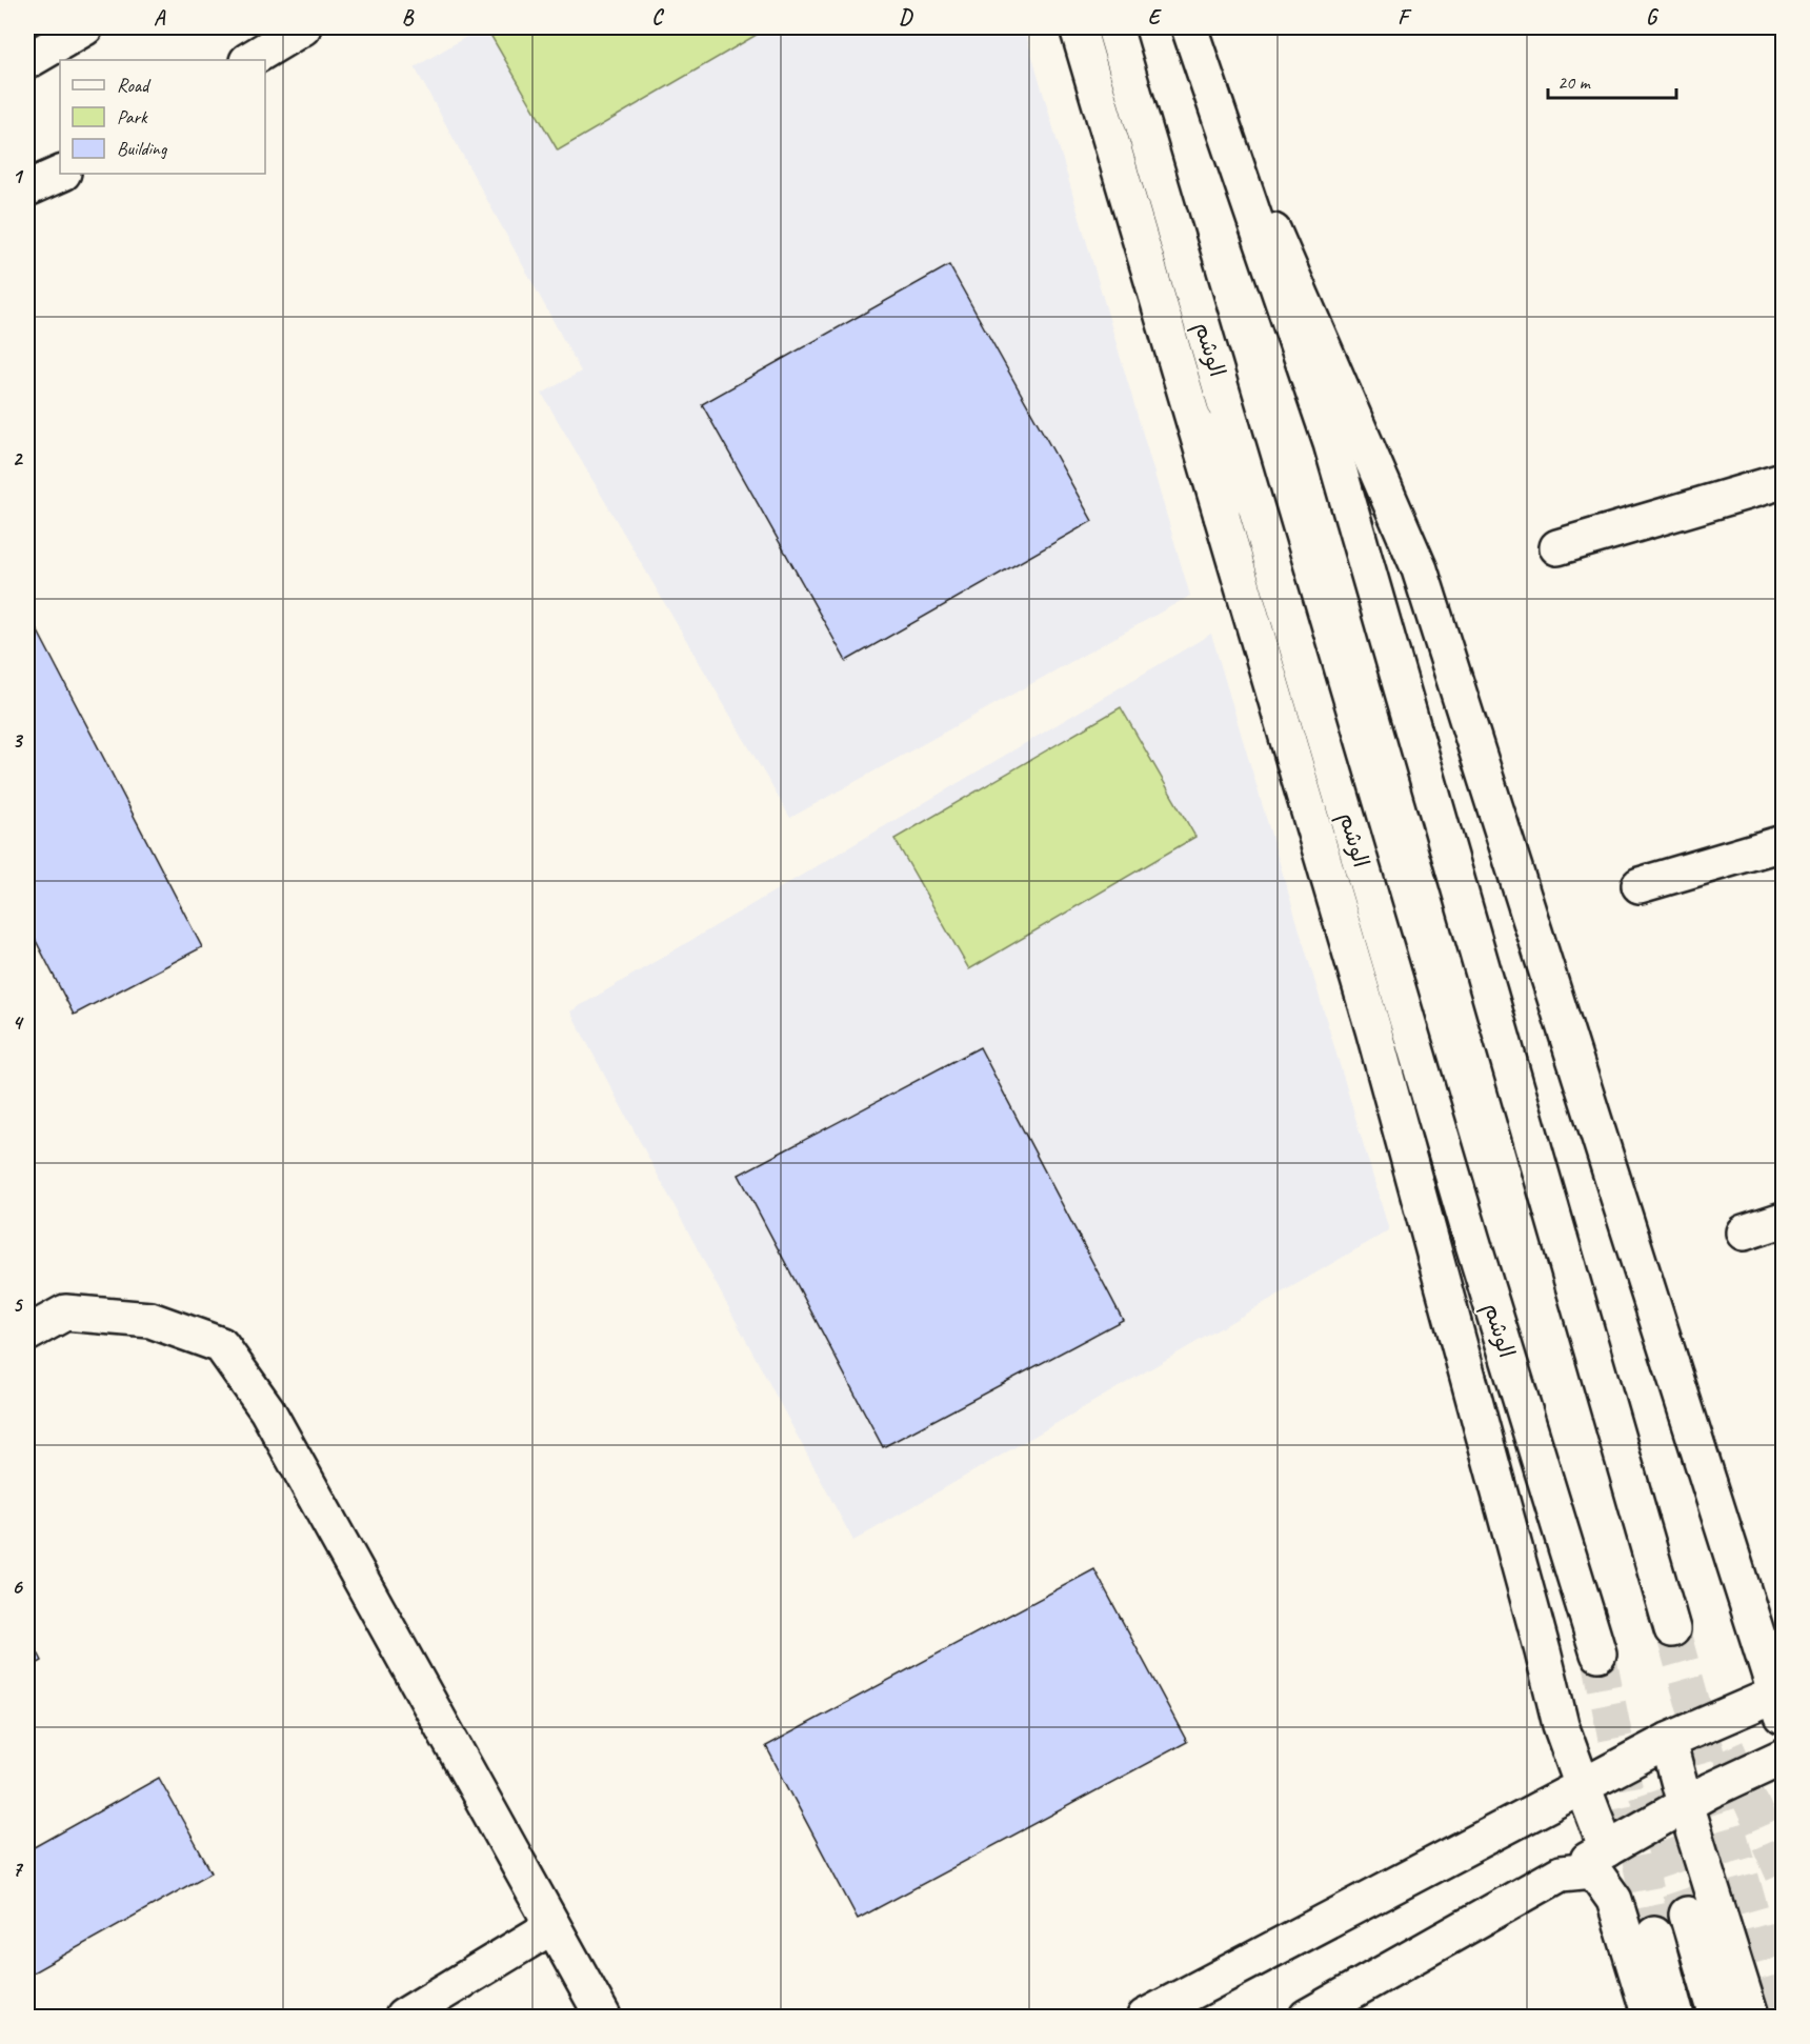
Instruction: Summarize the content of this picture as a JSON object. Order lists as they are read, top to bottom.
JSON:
{
  "streets": {
    "main road": ["الوشم"]
  },
  "legend": ["Road", "Park", "Building"],
  "scale_bar": "20 m",
  "grid": {
    "columns": [
      "A",
      "B",
      "C",
      "D",
      "E",
      "F",
      "G"
    ],
    "rows": [
      "1",
      "2",
      "3",
      "4",
      "5",
      "6",
      "7"
    ]
  }
}
